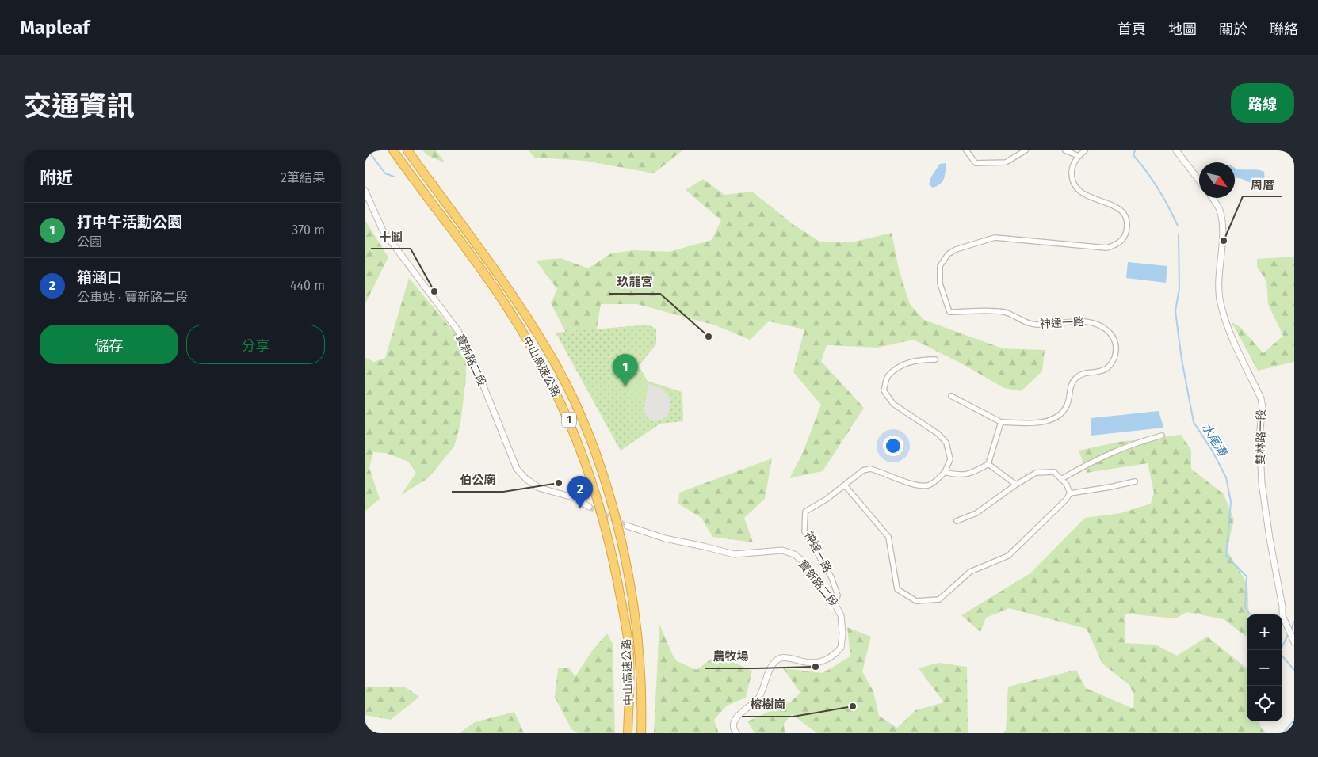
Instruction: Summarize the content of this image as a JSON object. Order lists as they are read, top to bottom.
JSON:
{
  "streets": {
    "highway": ["中山高速公路", "1"],
    "street": ["神達一路", "寶新路二段", "雙林路一段"]
  },
  "crossings": [
    ["神達一路", "寶新路二段"]
  ],
  "water": ["水尾溝"],
  "places": [
    "周厝",
    "十鬮",
    "玖龍宮",
    "伯公廟",
    "農牧場",
    "榕樹崗"
  ],
  "north": "bottom right",
  "page": {
    "header": "Mapleaf",
    "nav": [
      "首頁",
      "地圖",
      "關於",
      "聯絡"
    ],
    "title": "交通資訊",
    "buttons": [
      "路線",
      ["儲存", "分享"]
    ],
    "heading": ["附近", "2筆結果"],
    "list": [
      {
        "mark": "1",
        "name": "打中午活動公園",
        "note": "公園",
        "value": "370 m"
      },
      {
        "mark": "2",
        "name": "箱涵口",
        "note": "公車站 · 寶新路二段",
        "value": "440 m"
      }
    ],
    "pins": ["1", "2"],
    "map_buttons": ["+", "−"]
  }
}
